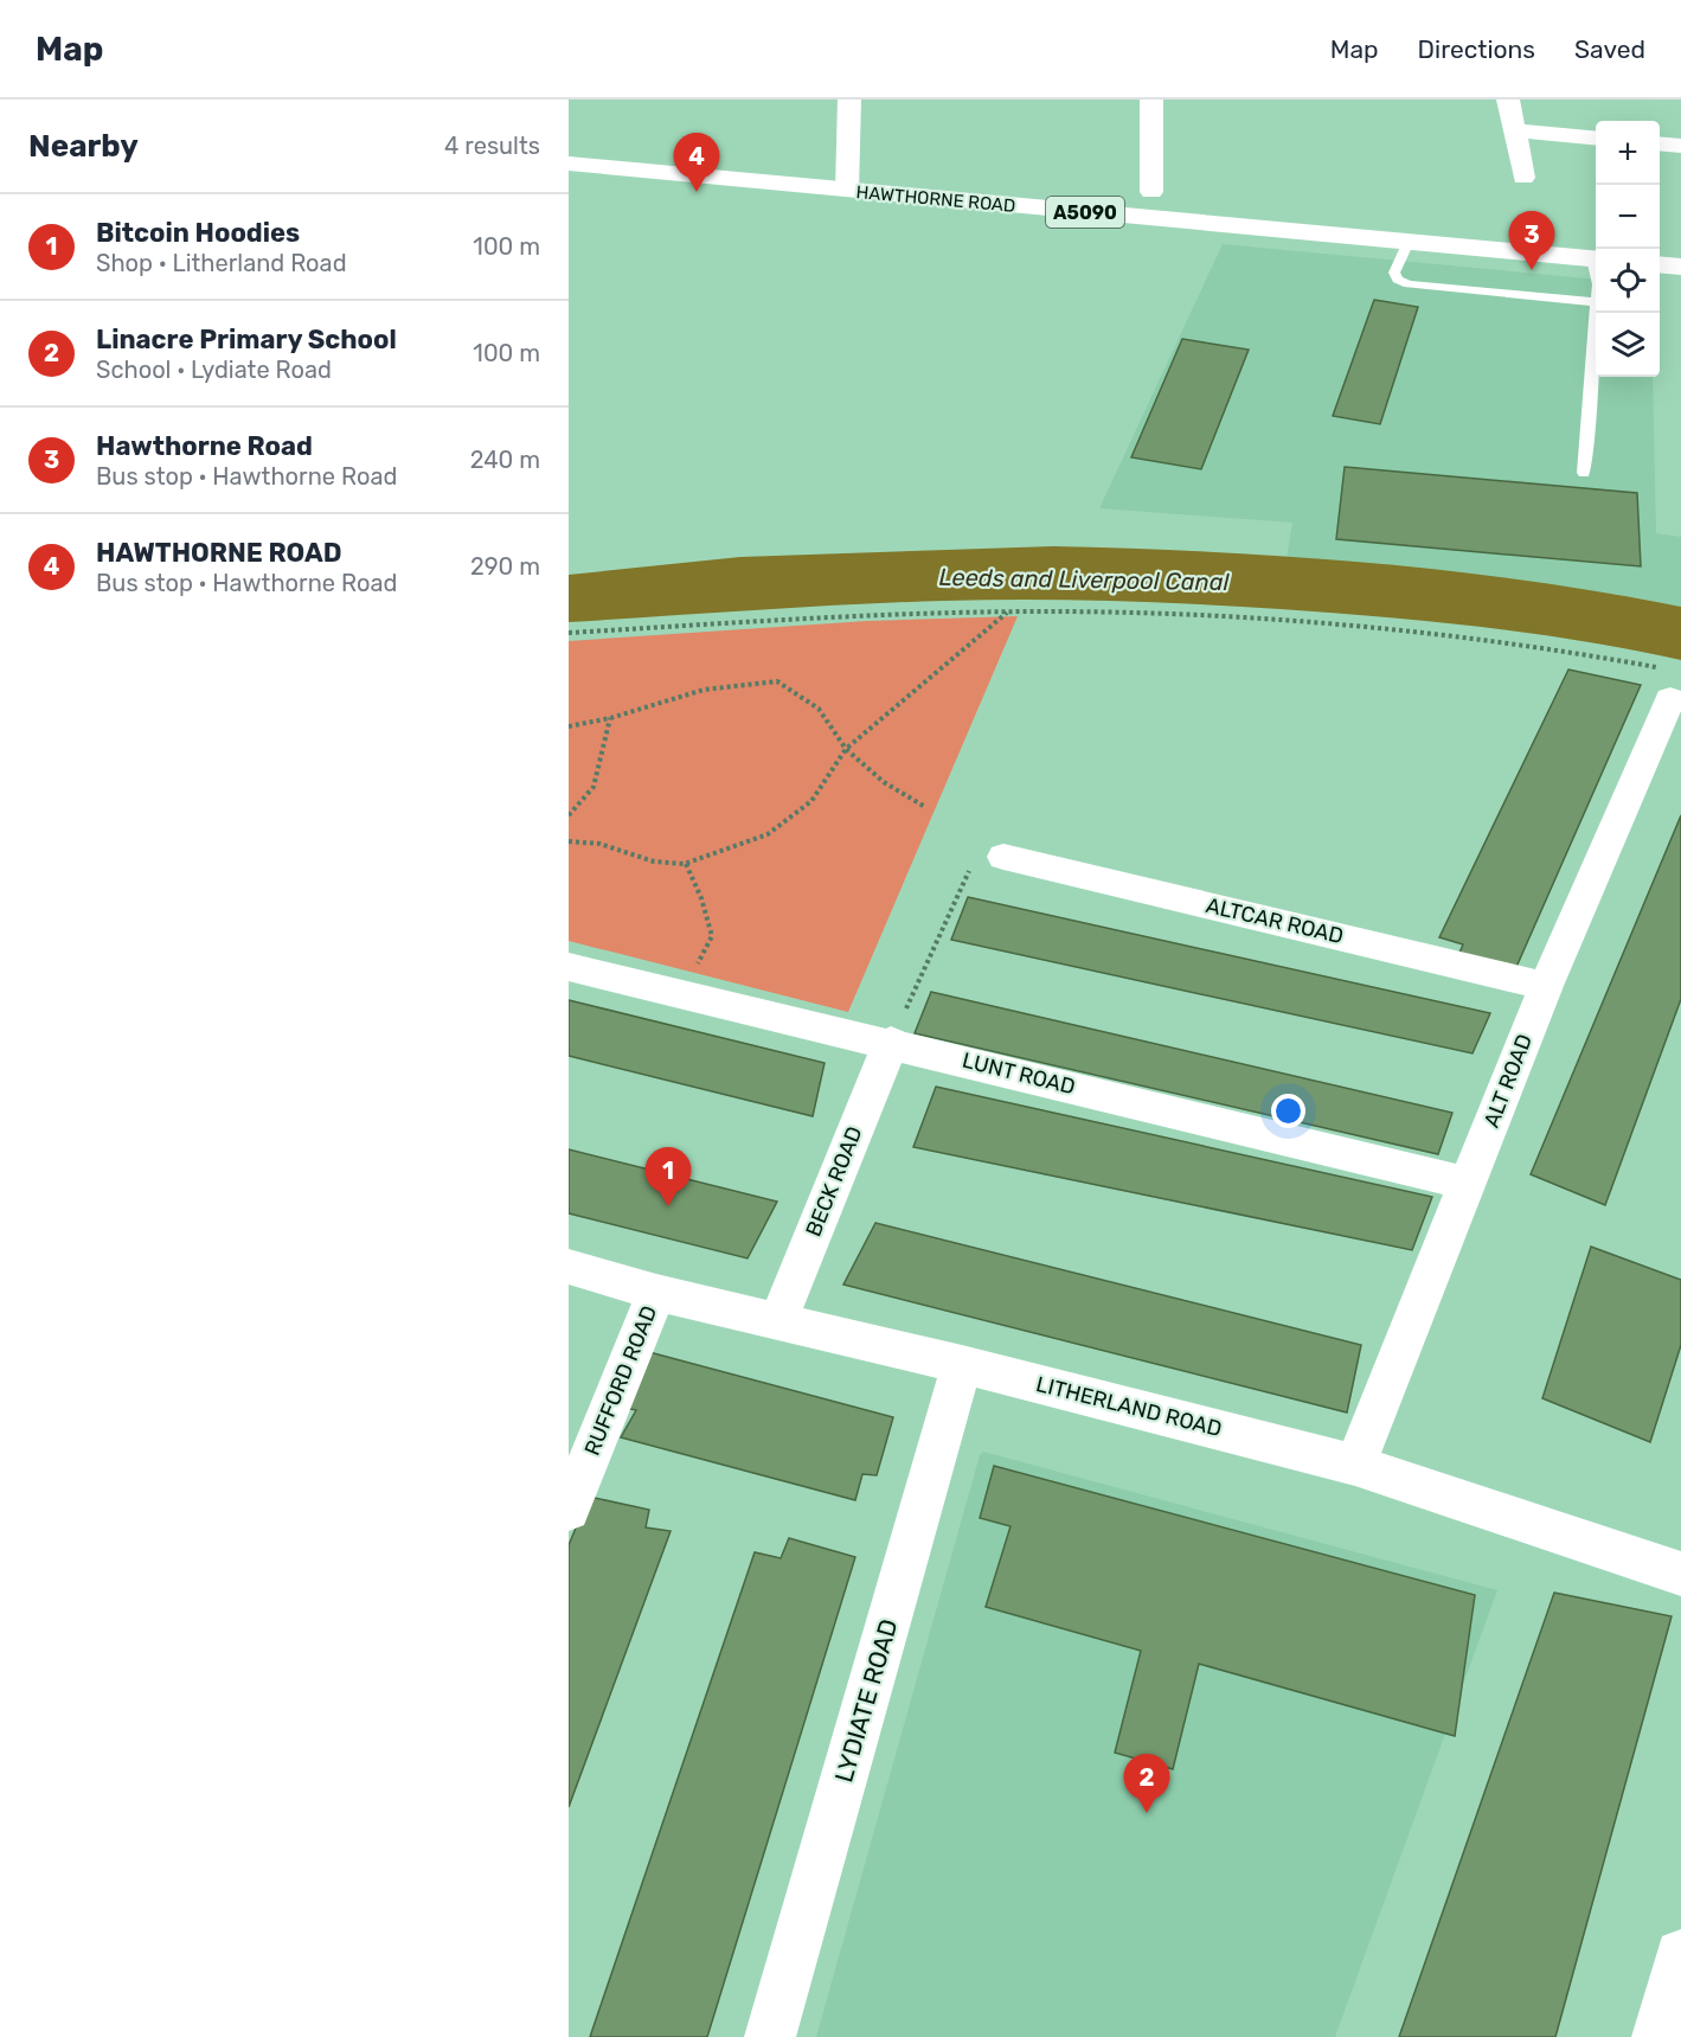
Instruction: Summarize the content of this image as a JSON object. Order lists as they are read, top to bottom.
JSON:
{
  "streets": {
    "main road": ["HAWTHORNE ROAD", "A5090"],
    "street": [
      "ALTCAR ROAD",
      "LUNT ROAD",
      "ALT ROAD",
      "BECK ROAD",
      "RUFFORD ROAD",
      "LITHERLAND ROAD",
      "LYDIATE ROAD"
    ]
  },
  "crossings": [
    ["ALTCAR ROAD", "ALT ROAD"],
    ["LUNT ROAD", "ALT ROAD"],
    ["LUNT ROAD", "BECK ROAD"],
    ["ALT ROAD", "LITHERLAND ROAD"],
    ["BECK ROAD", "LITHERLAND ROAD"],
    ["RUFFORD ROAD", "LITHERLAND ROAD"],
    ["LITHERLAND ROAD", "LYDIATE ROAD"]
  ],
  "water": ["Leeds and Liverpool Canal"],
  "page": {
    "header": "Map",
    "nav": ["Map", "Directions", "Saved"],
    "heading": ["Nearby", "4 results"],
    "map_buttons": ["+", "−"],
    "pins": [
      "4",
      "3",
      "1",
      "2"
    ],
    "list": [
      {
        "mark": "1",
        "name": "Bitcoin Hoodies",
        "note": "Shop · Litherland Road",
        "value": "100 m"
      },
      {
        "mark": "2",
        "name": "Linacre Primary School",
        "note": "School · Lydiate Road",
        "value": "100 m"
      },
      {
        "mark": "3",
        "name": "Hawthorne Road",
        "note": "Bus stop · Hawthorne Road",
        "value": "240 m"
      },
      {
        "mark": "4",
        "name": "HAWTHORNE ROAD",
        "note": "Bus stop · Hawthorne Road",
        "value": "290 m"
      }
    ]
  }
}
